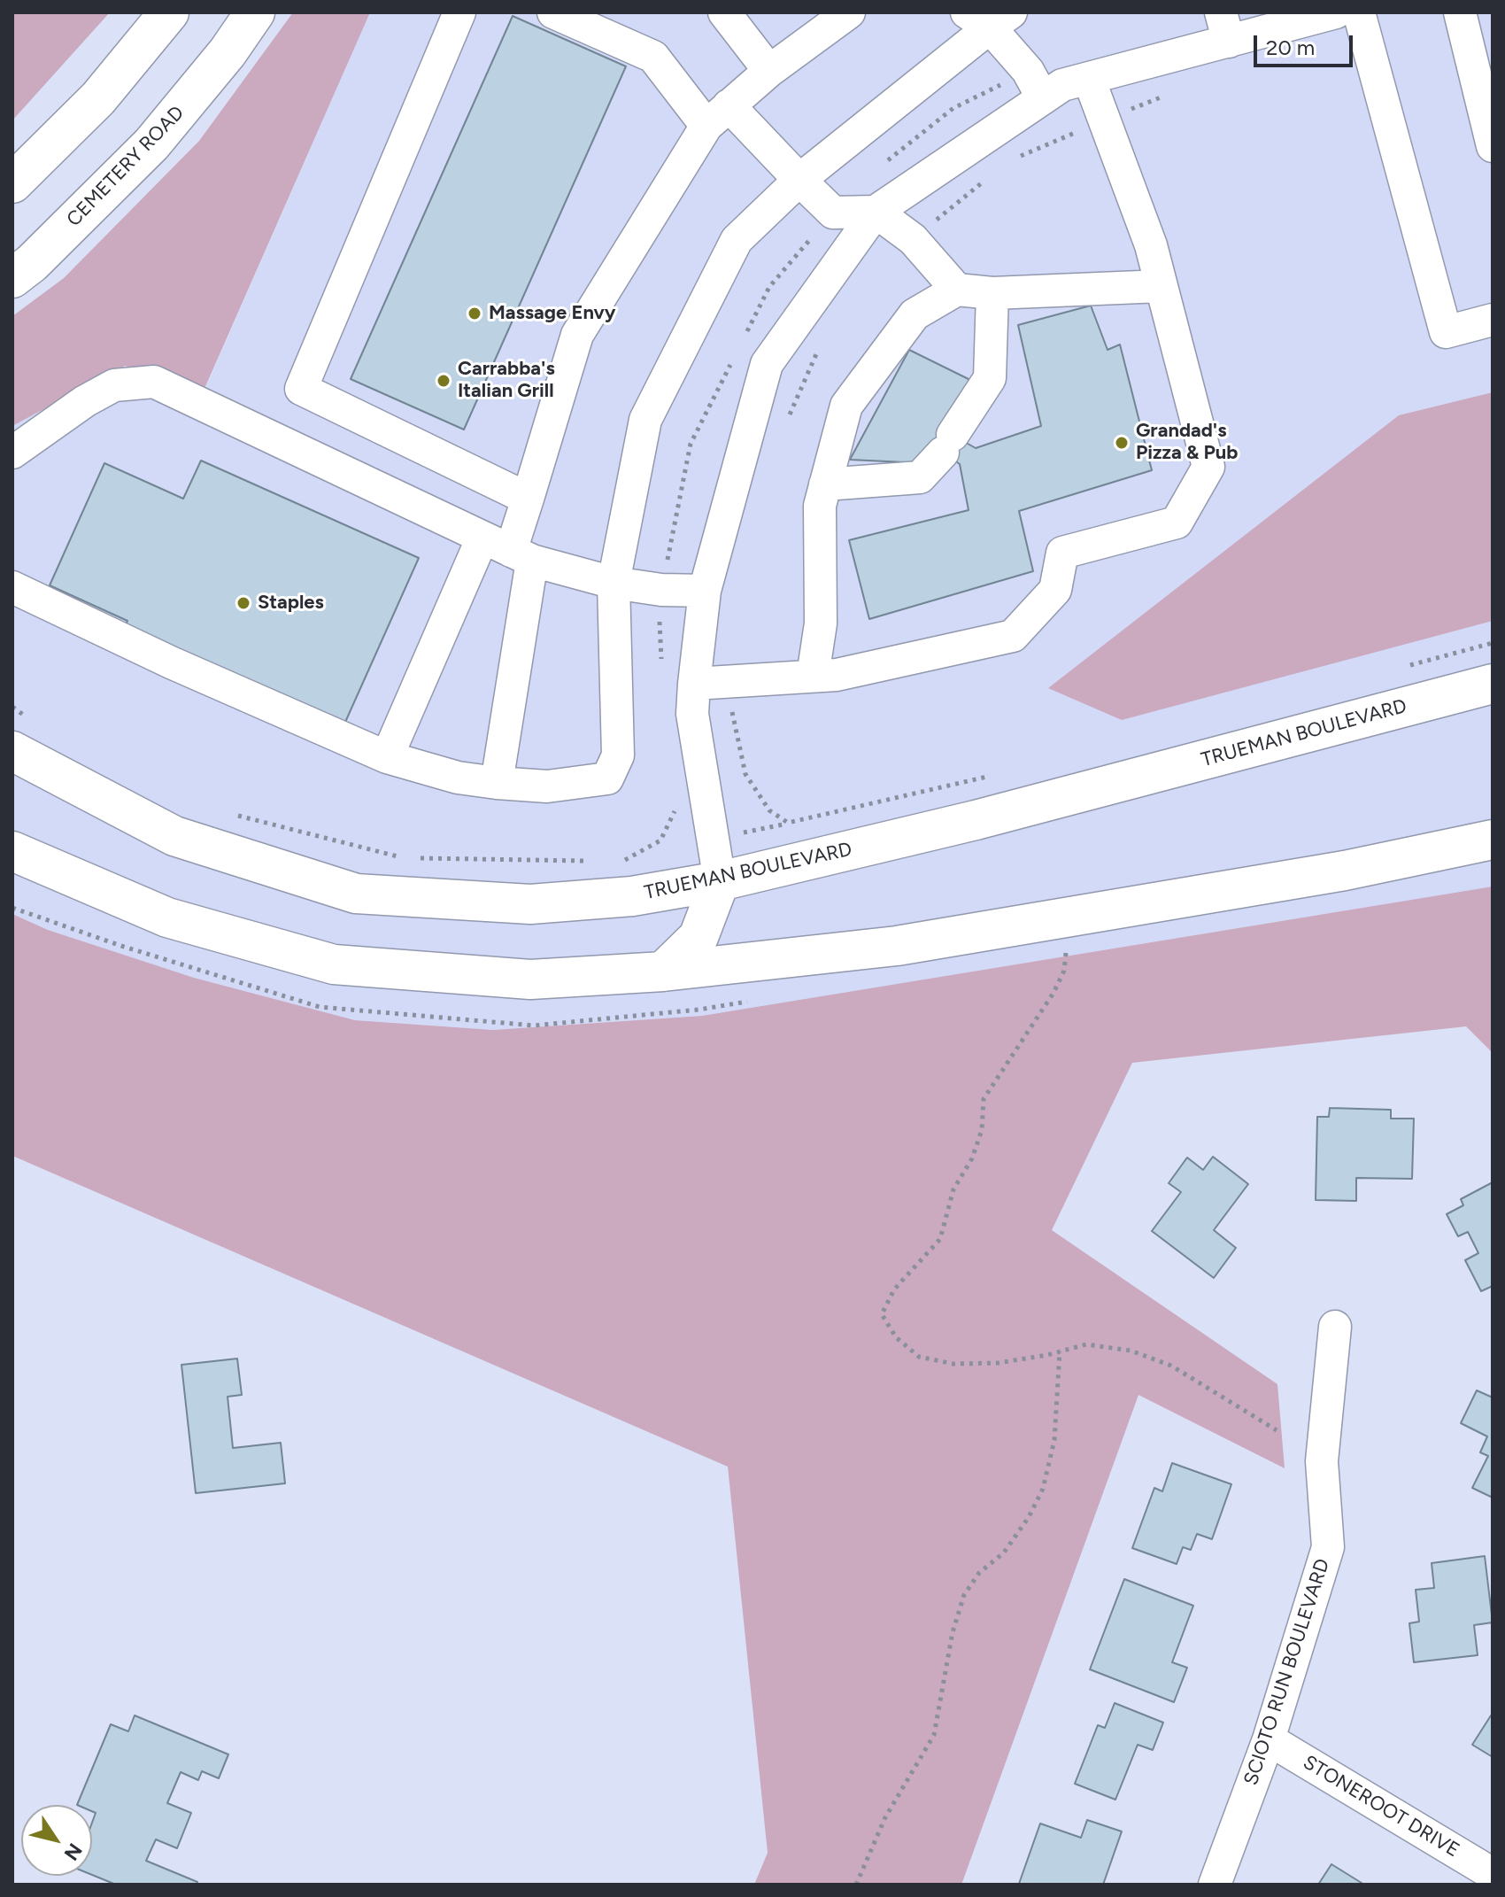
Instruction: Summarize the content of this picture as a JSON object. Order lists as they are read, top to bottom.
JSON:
{
  "streets": {
    "main road": ["CEMETERY ROAD", "TRUEMAN BOULEVARD"],
    "street": ["SCIOTO RUN BOULEVARD", "STONEROOT DRIVE"]
  },
  "crossings": [
    ["SCIOTO RUN BOULEVARD", "STONEROOT DRIVE"]
  ],
  "places": [
    "Massage Envy",
    "Carrabba's Italian Grill",
    "Grandad's Pizza & Pub",
    "Staples"
  ],
  "scale_bar": "20 m",
  "north": "bottom right"
}
